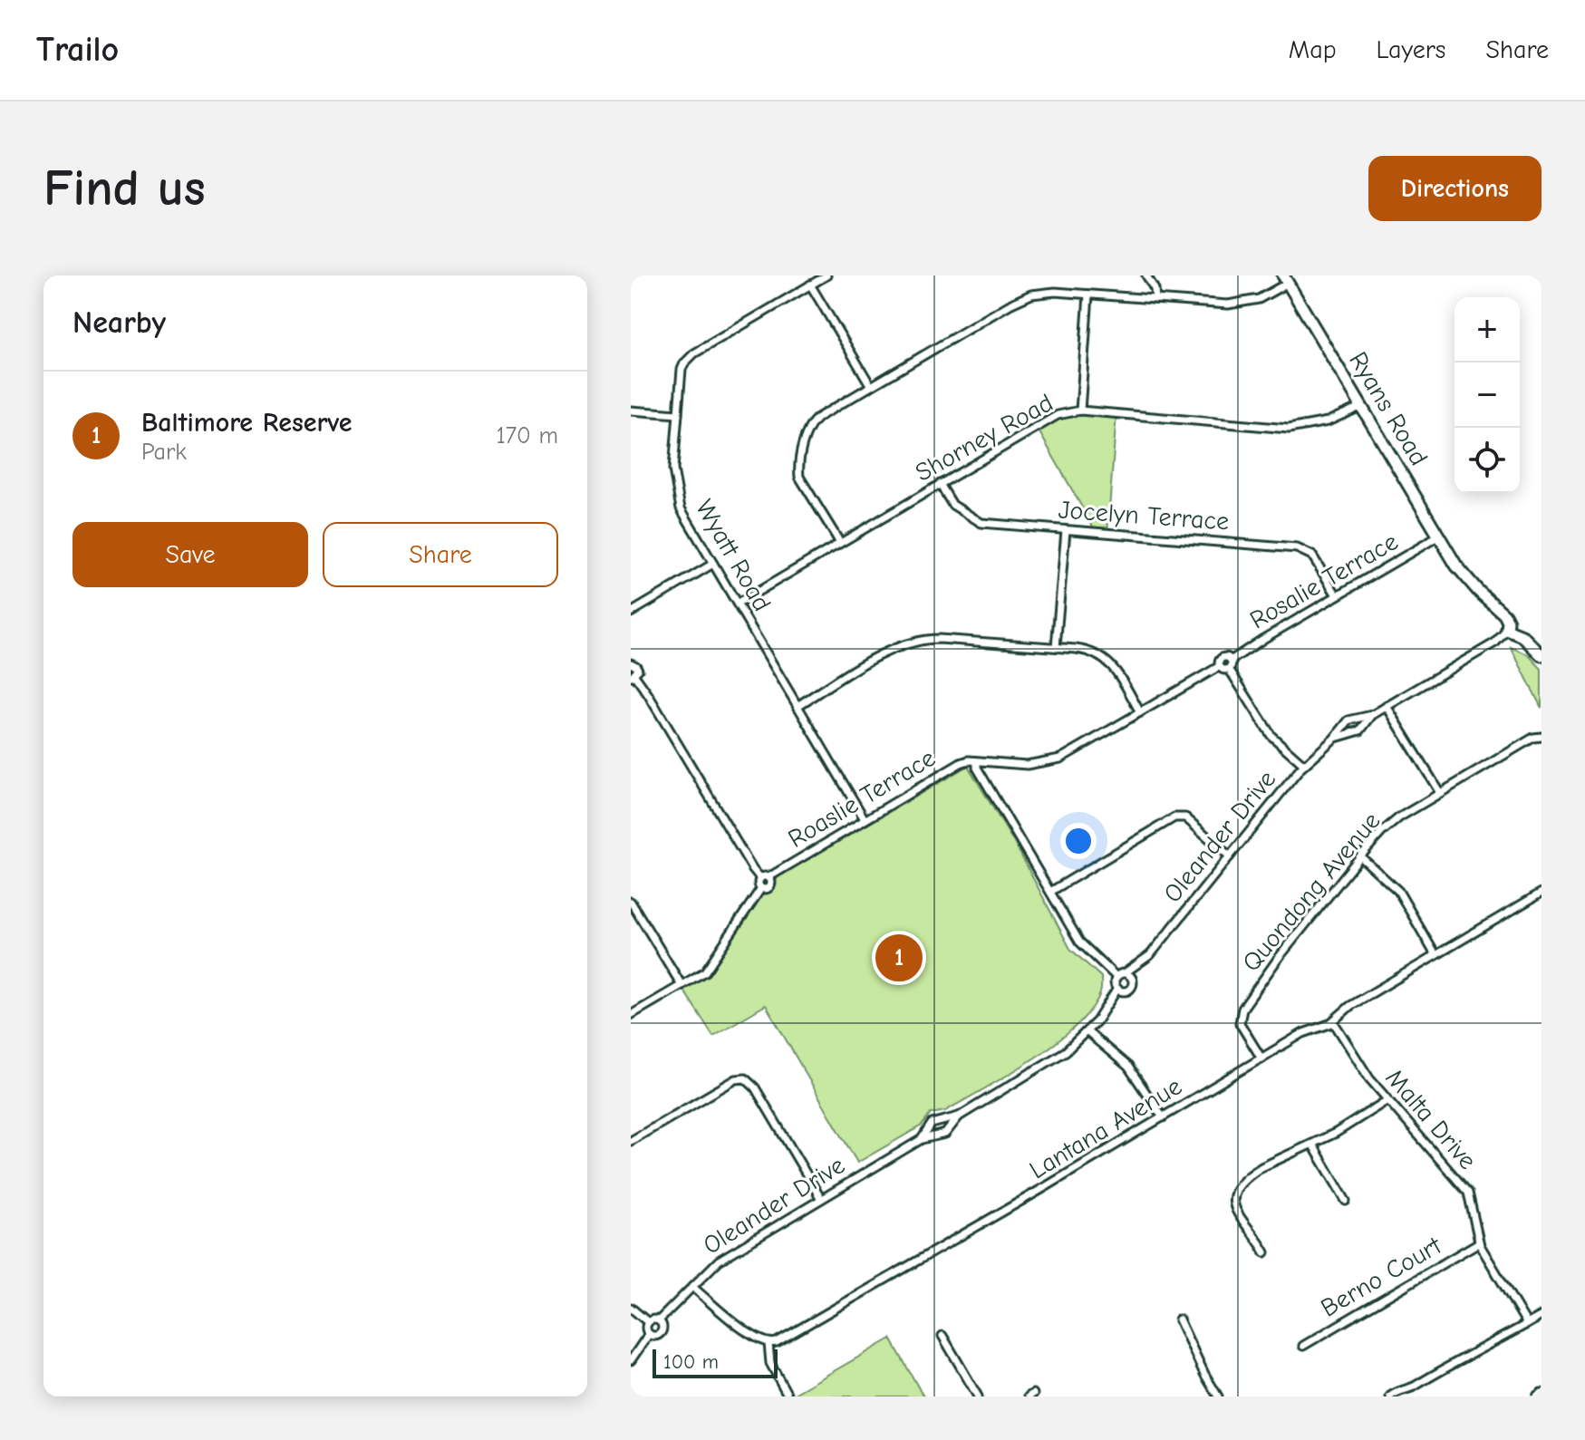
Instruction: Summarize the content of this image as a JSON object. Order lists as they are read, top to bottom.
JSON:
{
  "streets": {
    "street": [
      "Ryans Road",
      "Shorney Road",
      "Jocelyn Terrace",
      "Wyatt Road",
      "Rosalie Terrace",
      "Roaslie Terrace",
      "Oleander Drive",
      "Quondong Avenue",
      "Malta Drive",
      "Lantana Avenue",
      "Berno Court"
    ]
  },
  "crossings": [
    ["Ryans Road", "Shorney Road"],
    ["Ryans Road", "Rosalie Terrace"],
    ["Ryans Road", "Oleander Drive"],
    ["Shorney Road", "Jocelyn Terrace"],
    ["Shorney Road", "Wyatt Road"],
    ["Jocelyn Terrace", "Rosalie Terrace"],
    ["Wyatt Road", "Roaslie Terrace"],
    ["Quondong Avenue", "Lantana Avenue"],
    ["Malta Drive", "Lantana Avenue"],
    ["Malta Drive", "Berno Court"]
  ],
  "scale_bar": "100 m",
  "page": {
    "header": "Trailo",
    "nav": ["Map", "Layers", "Share"],
    "buttons": [
      "Directions",
      ["Save", "Share"]
    ],
    "title": "Find us",
    "heading": "Nearby",
    "map_buttons": ["+", "−"],
    "list": [
      {
        "mark": "1",
        "name": "Baltimore Reserve",
        "note": "Park",
        "value": "170 m"
      }
    ],
    "pins": "1",
    "scale": "100 m"
  }
}
